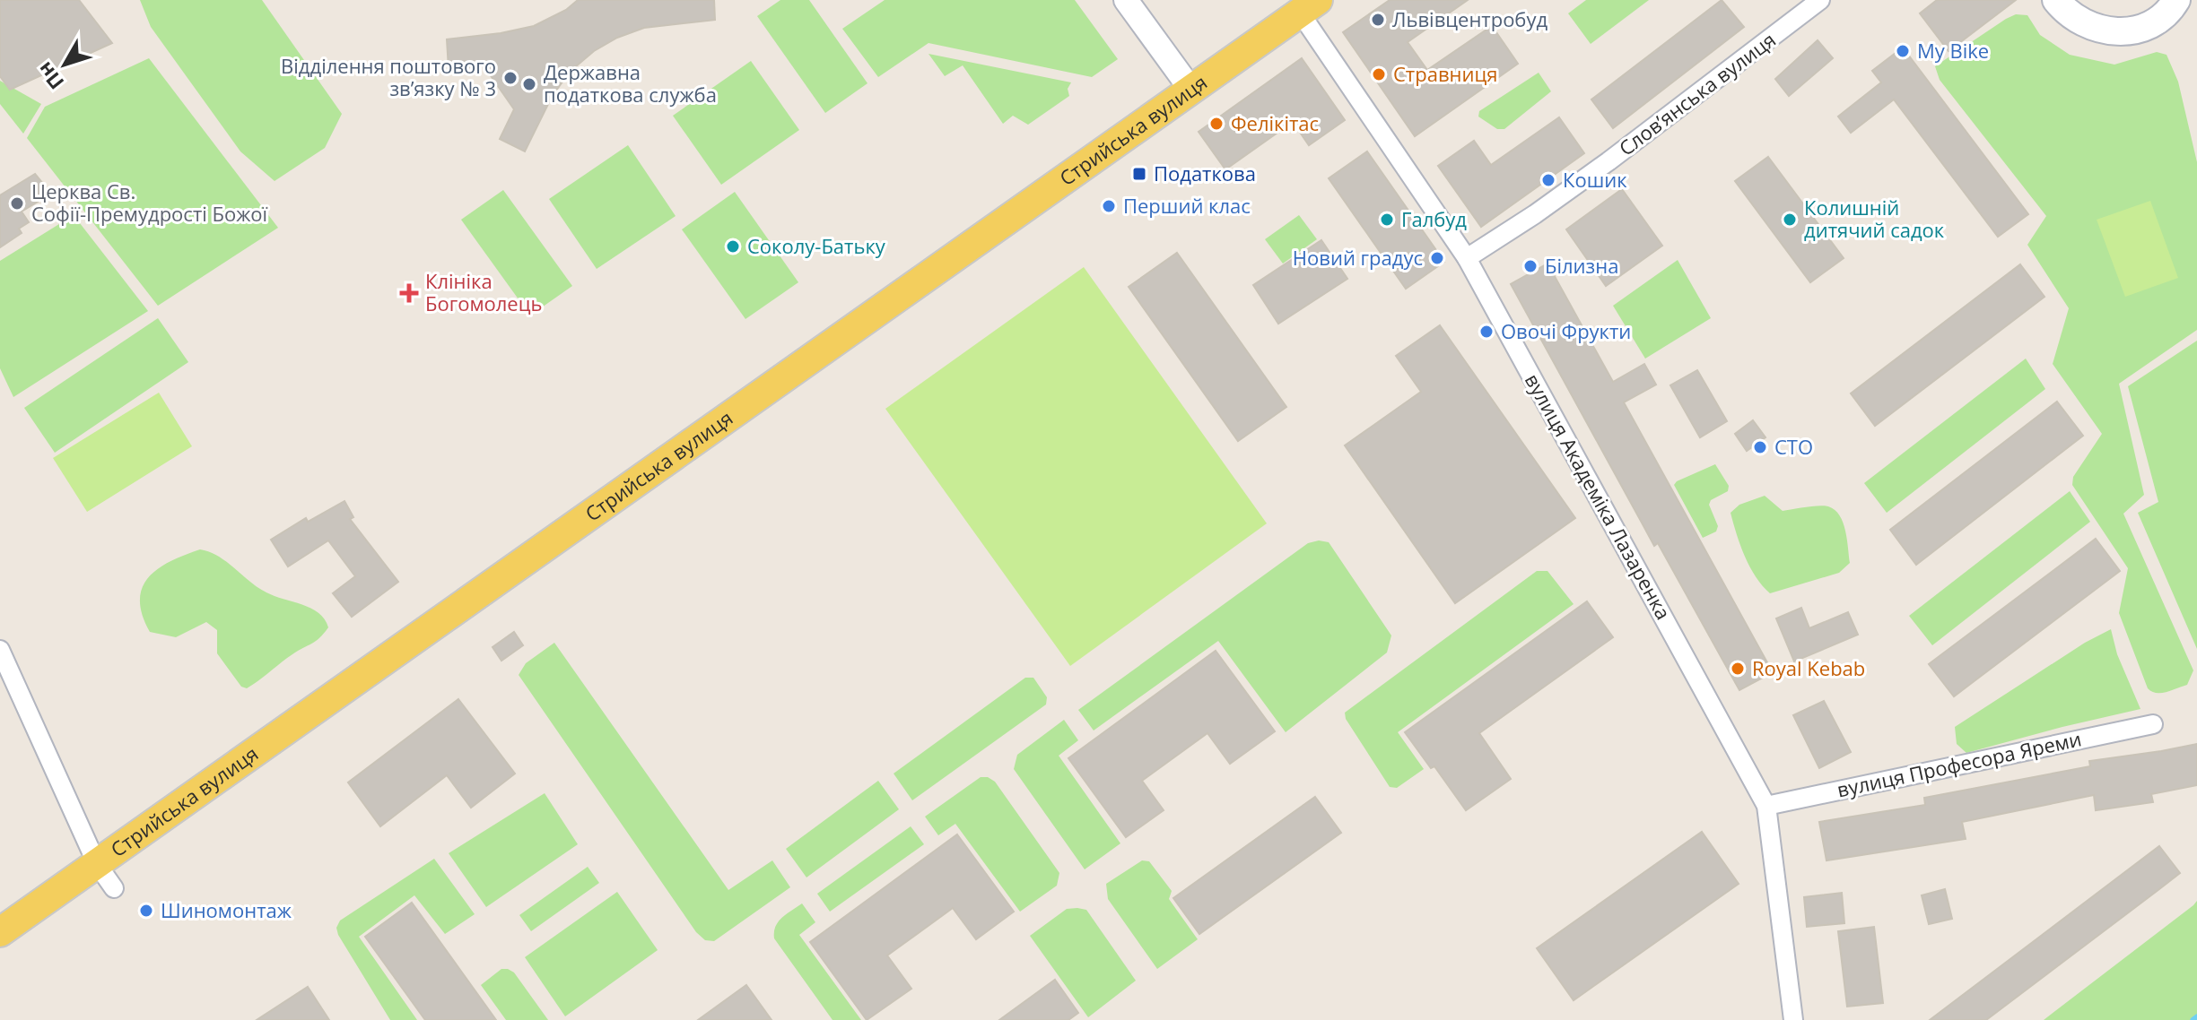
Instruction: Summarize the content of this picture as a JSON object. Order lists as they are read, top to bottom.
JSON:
{
  "streets": {
    "main road": ["Стрийська вулиця"],
    "street": ["Словʼянська вулиця", "вулиця Академіка Лазаренка", "вулиця Професора Яреми"]
  },
  "crossings": [
    ["Словʼянська вулиця", "вулиця Академіка Лазаренка"],
    ["Стрийська вулиця", "вулиця Академіка Лазаренка"],
    ["вулиця Академіка Лазаренка", "вулиця Професора Яреми"]
  ],
  "places": {
    "other": [
      "Львівцентробуд",
      "My Bike",
      "Стравниця",
      "Відділення поштового зв’язку № 3",
      "Державна податкова служба",
      "Фелікітас",
      "Кошик",
      "Церква Св. Софії-Премудрості Божої",
      "Перший клас",
      "Галбуд",
      "Колишній дитячий садок",
      "Соколу-Батьку",
      "Новий градус",
      "Білизна",
      "Овочі Фрукти",
      "СТО",
      "Royal Kebab",
      "Шиномонтаж"
    ],
    "transit": ["Податкова"],
    "health": ["Клініка Богомолець"]
  },
  "north": "bottom left"
}
